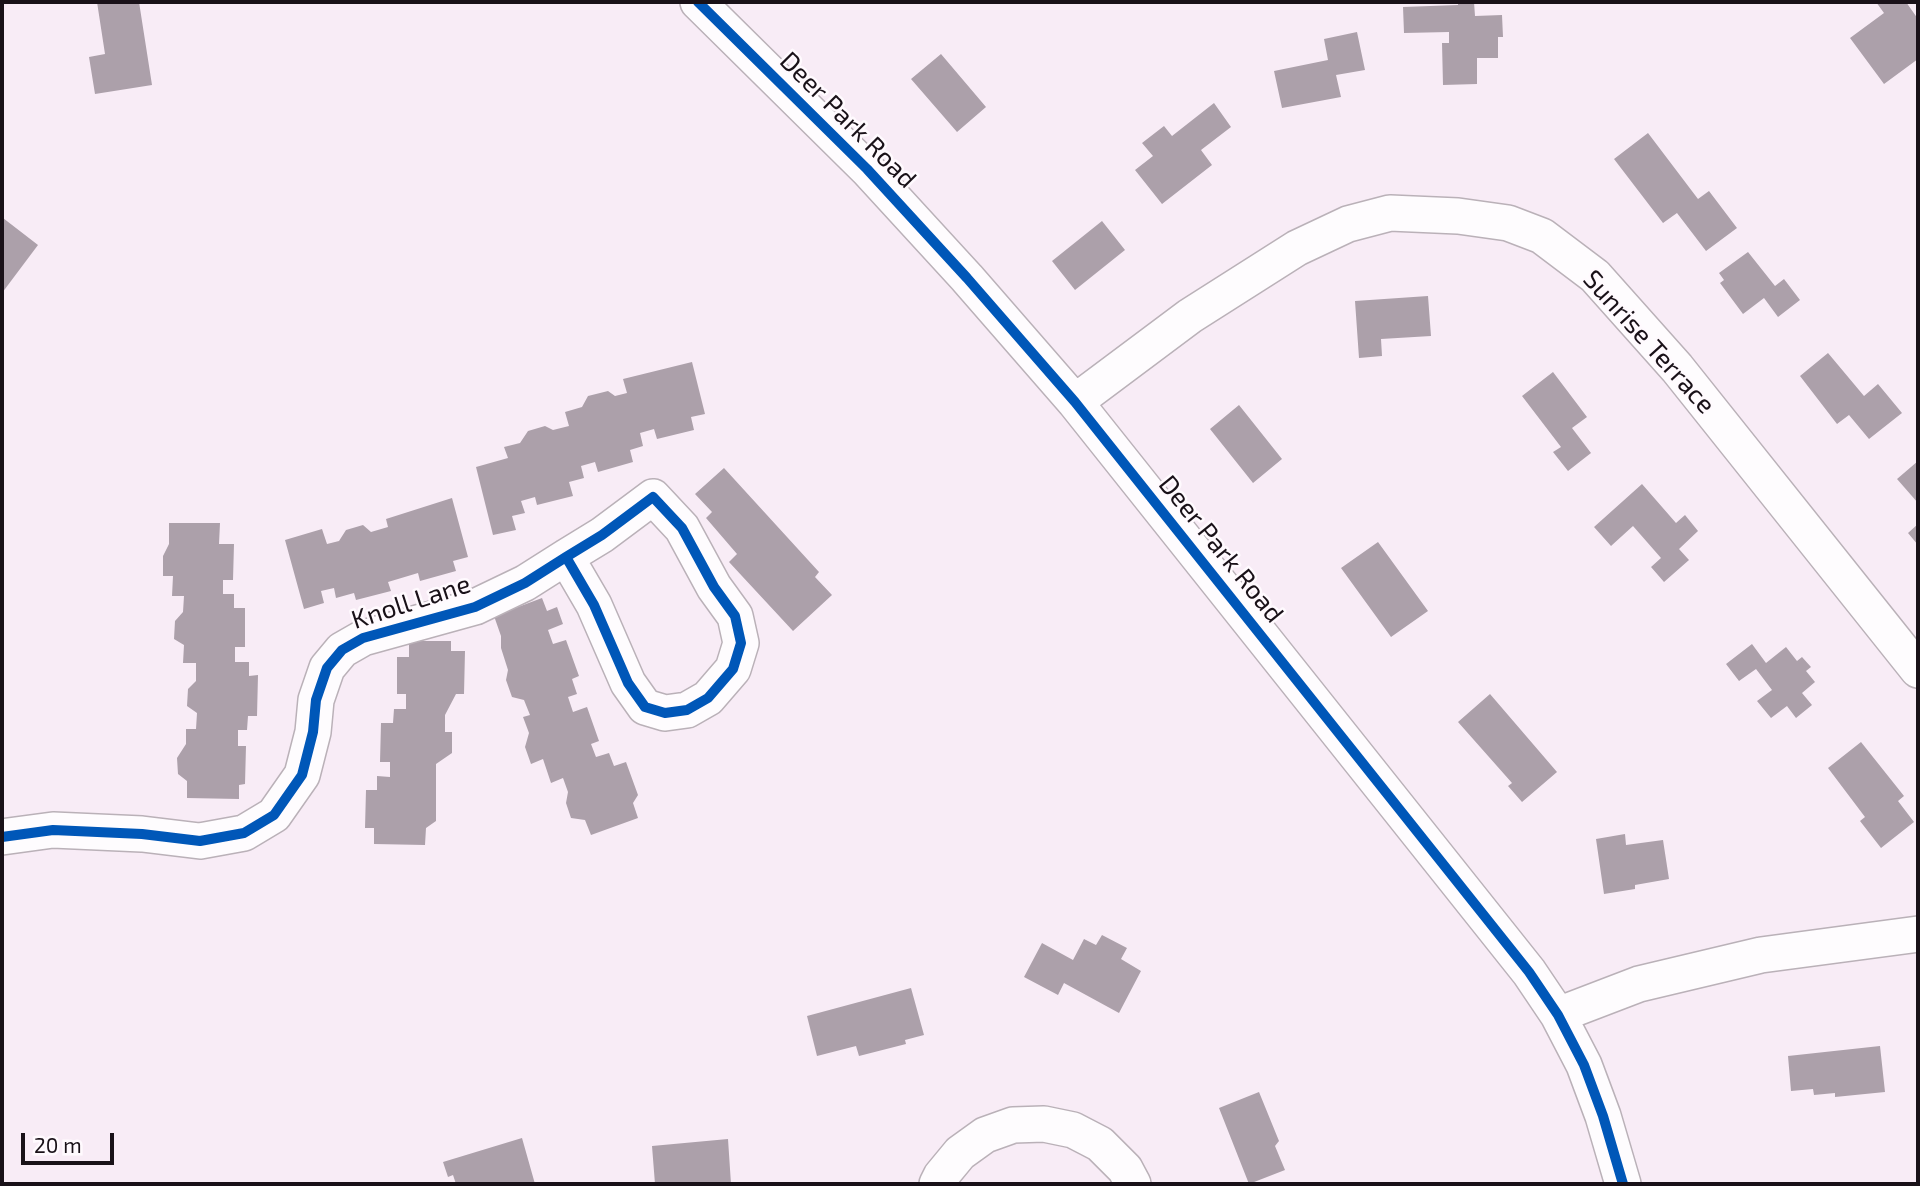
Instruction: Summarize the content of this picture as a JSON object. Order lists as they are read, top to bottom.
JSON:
{
  "streets": {
    "street": ["Deer Park Road", "Sunrise Terrace", "Knoll Lane"]
  },
  "crossings": [
    ["Deer Park Road", "Sunrise Terrace"]
  ],
  "scale_bar": "20 m"
}
